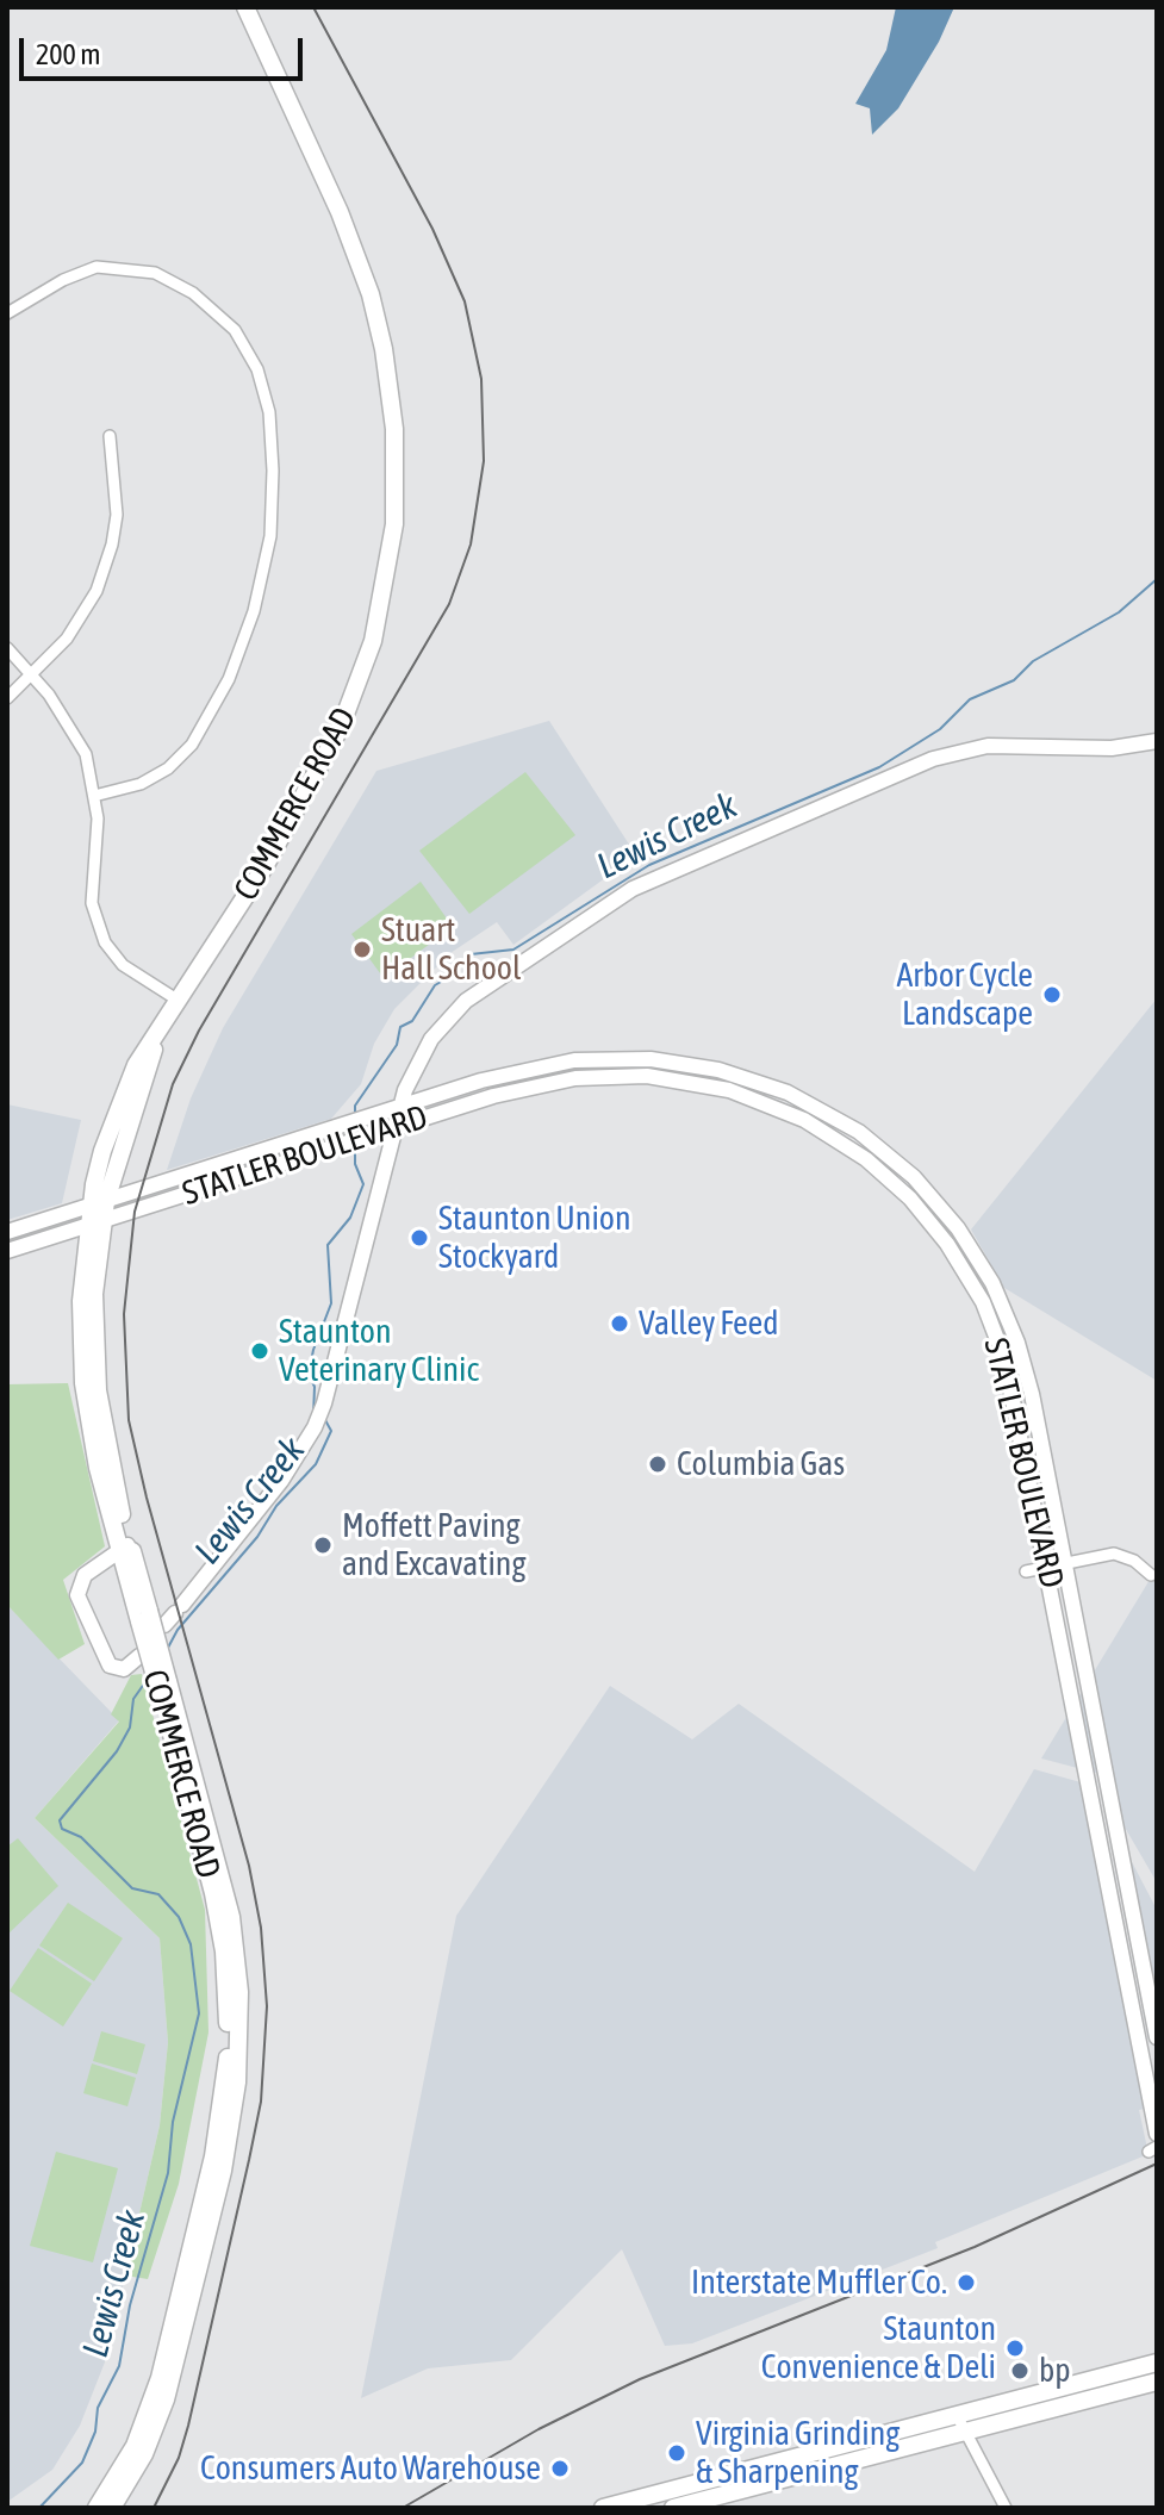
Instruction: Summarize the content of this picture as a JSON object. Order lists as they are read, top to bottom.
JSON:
{
  "streets": {
    "main road": ["COMMERCE ROAD", "STATLER BOULEVARD"]
  },
  "crossings": [
    ["COMMERCE ROAD", "STATLER BOULEVARD"]
  ],
  "water": ["Lewis Creek"],
  "places": [
    "Stuart Hall School",
    "Arbor Cycle Landscape",
    "Staunton Union Stockyard",
    "Valley Feed",
    "Staunton Veterinary Clinic",
    "Columbia Gas",
    "Moffett Paving and Excavating",
    "Interstate Muffler Co.",
    "Staunton Convenience & Deli",
    "bp",
    "Virginia Grinding & Sharpening",
    "Consumers Auto Warehouse"
  ],
  "scale_bar": "200 m"
}
